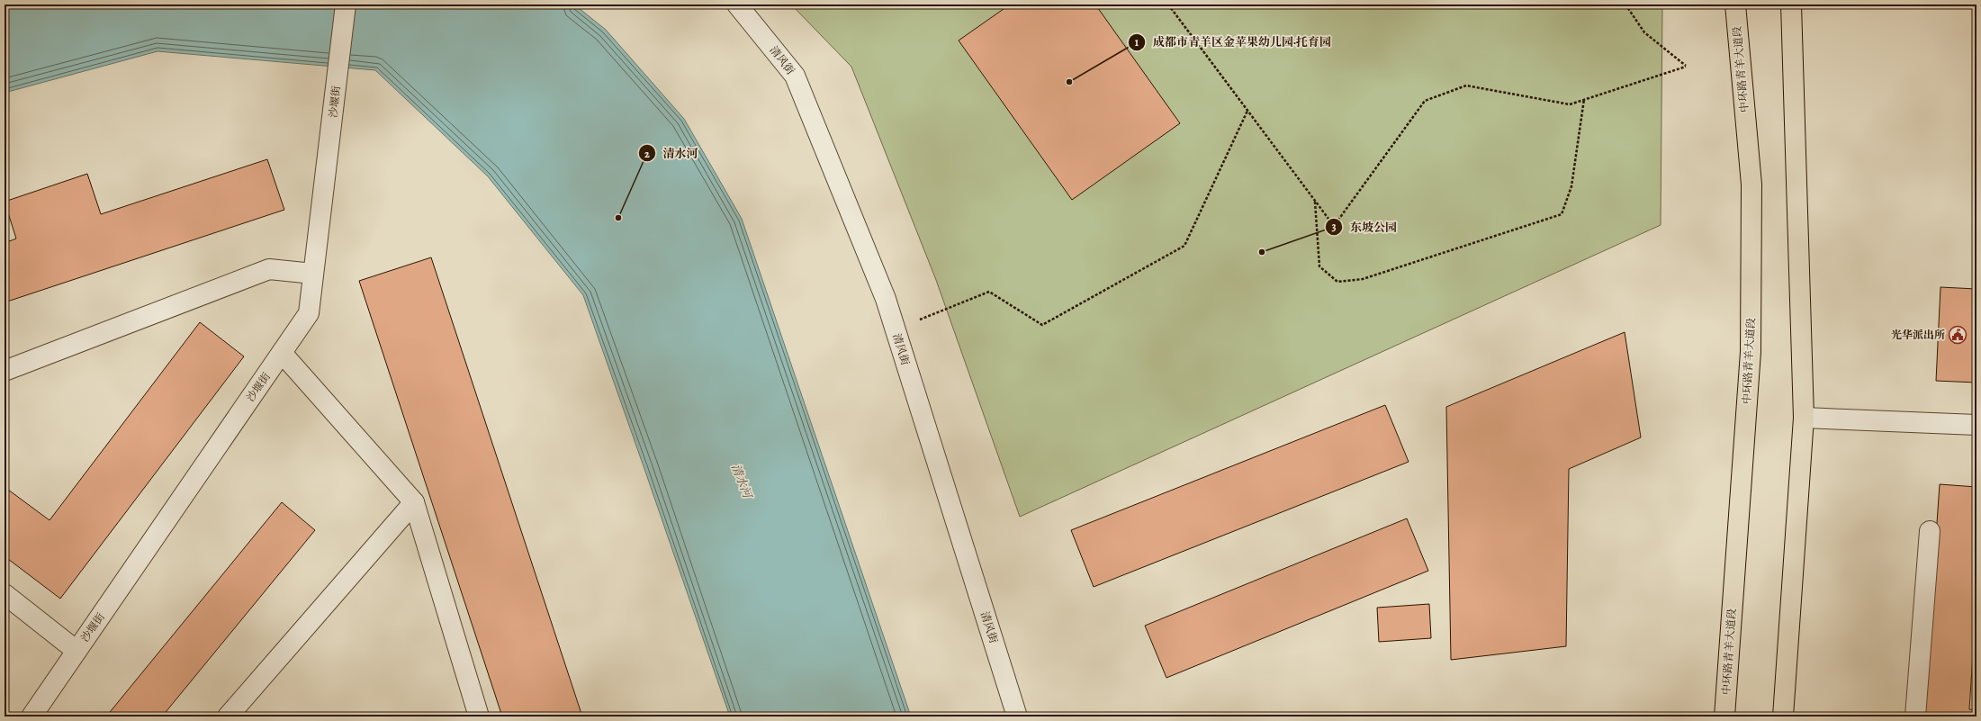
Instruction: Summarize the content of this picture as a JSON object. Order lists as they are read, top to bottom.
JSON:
{
  "streets": {
    "main road": ["中环路青羊大道段"],
    "street": ["清风街", "沙堰街"]
  },
  "water": ["清水河"],
  "places": {
    "other": ["成都市青羊区金苹果幼儿园·托育园", "清水河", "东坡公园"],
    "public building": ["光华派出所"]
  }
}
